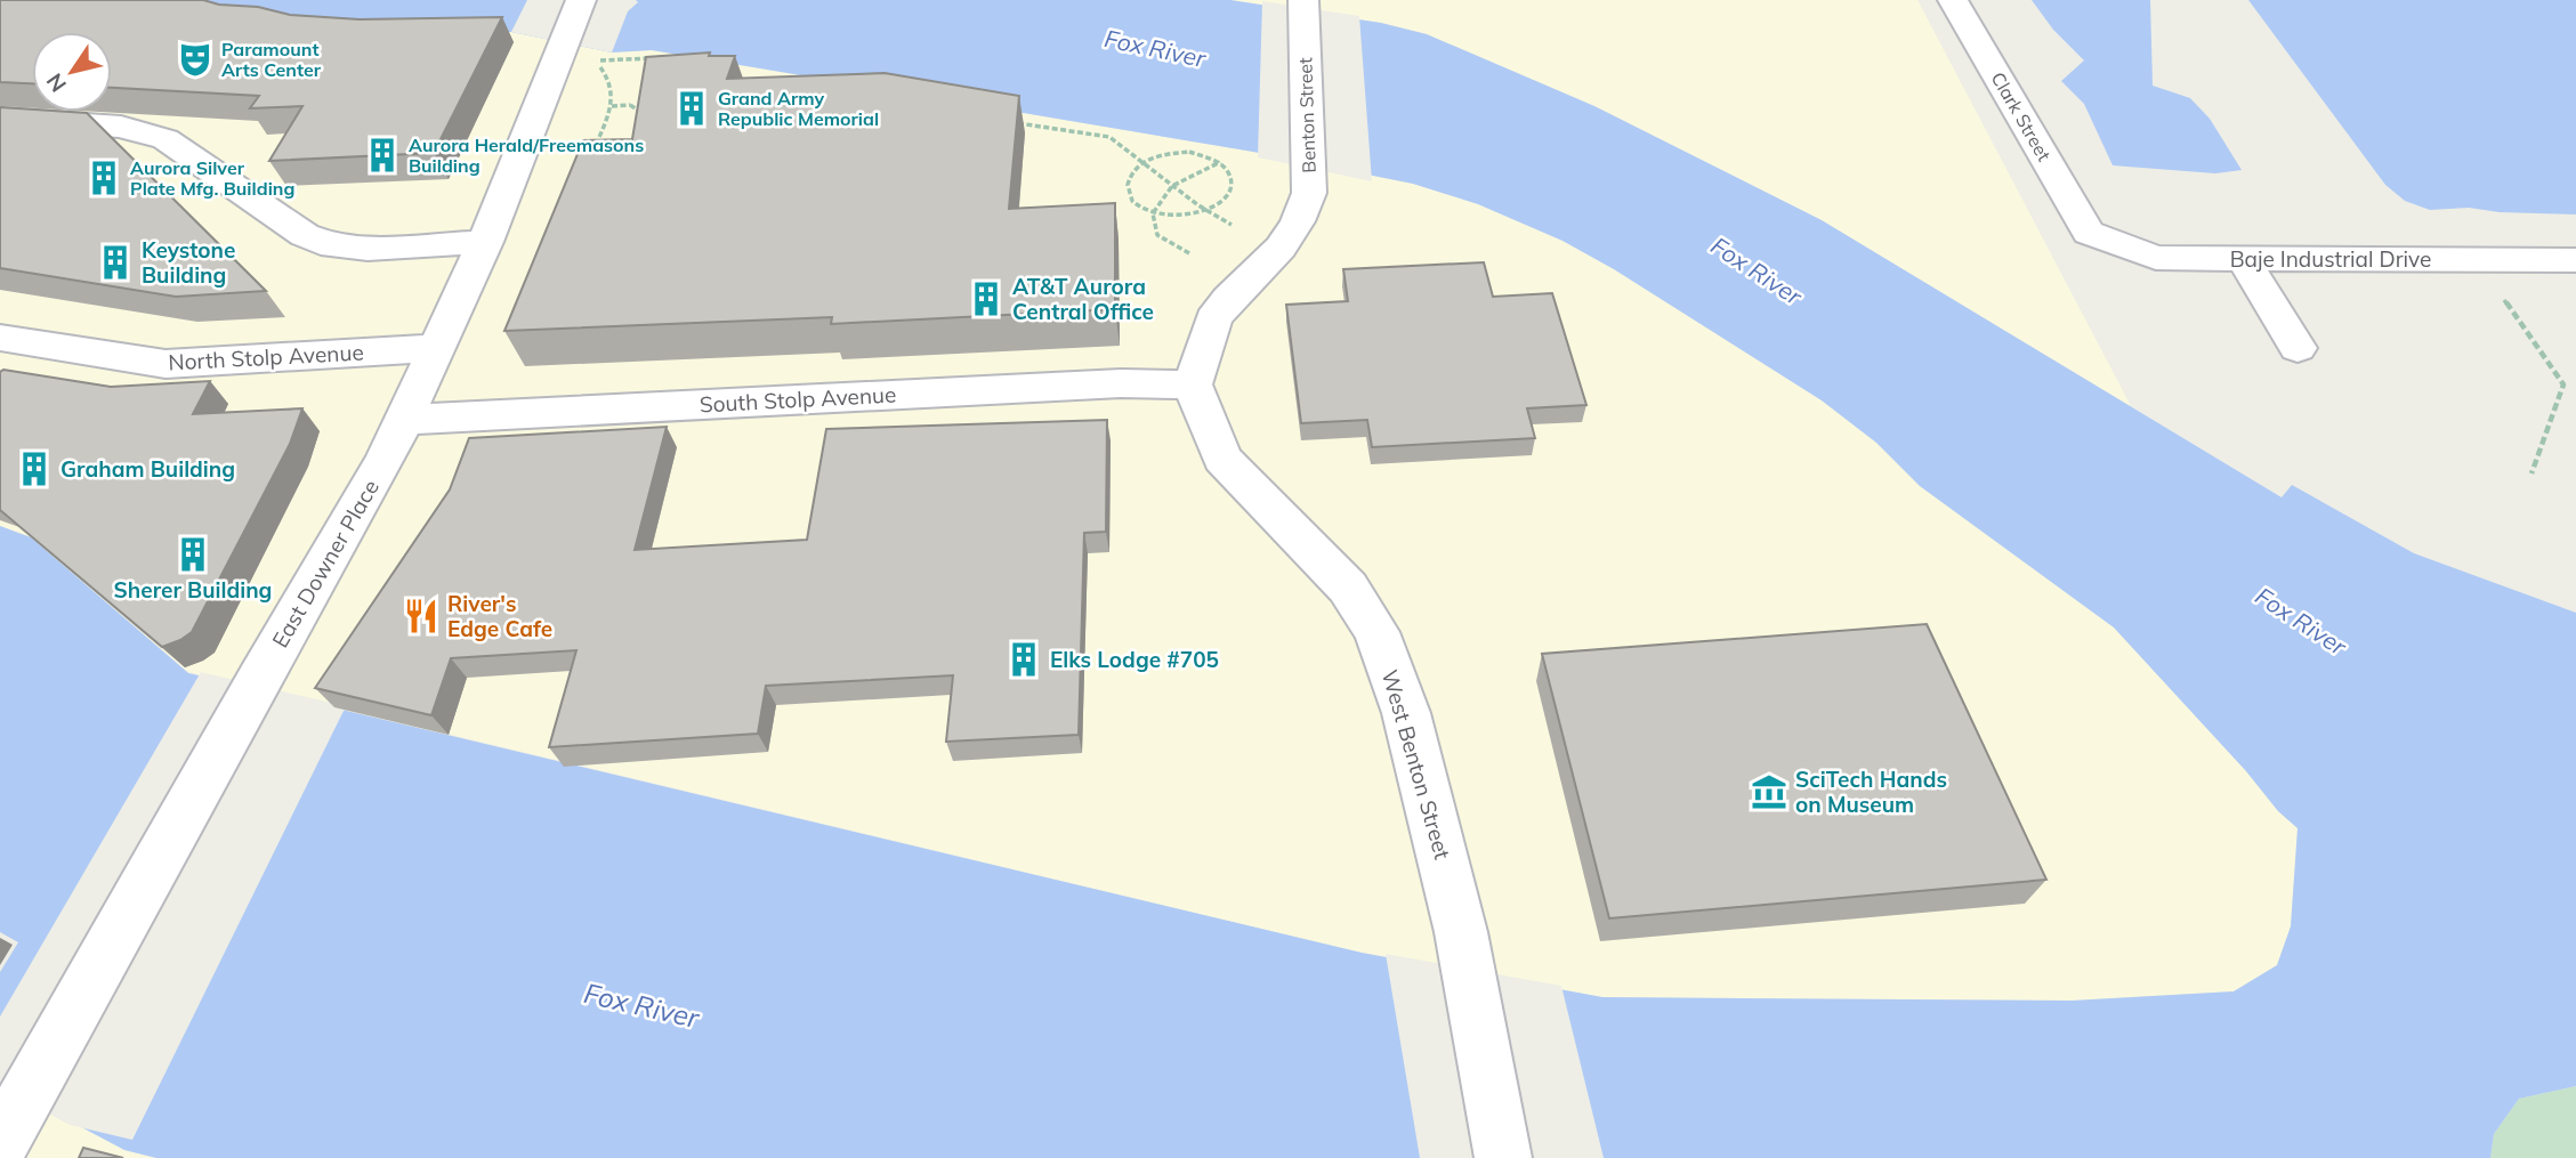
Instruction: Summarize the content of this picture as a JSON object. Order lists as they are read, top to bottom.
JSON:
{
  "streets": {
    "street": [
      "Benton Street",
      "Clark Street",
      "Baje Industrial Drive",
      "North Stolp Avenue",
      "South Stolp Avenue",
      "East Downer Place",
      "West Benton Street"
    ]
  },
  "crossings": [
    ["Benton Street", "South Stolp Avenue"],
    ["Benton Street", "West Benton Street"],
    ["Clark Street", "Baje Industrial Drive"],
    ["North Stolp Avenue", "East Downer Place"],
    ["South Stolp Avenue", "East Downer Place"],
    ["South Stolp Avenue", "West Benton Street"]
  ],
  "water": ["Fox River"],
  "places": {
    "theatre": ["Paramount Arts Center"],
    "building": [
      "Grand Army Republic Memorial",
      "Aurora Herald/Freemasons Building",
      "Aurora Silver Plate Mfg. Building",
      "Keystone Building",
      "AT&T Aurora Central Office",
      "Graham Building",
      "Sherer Building",
      "Elks Lodge #705"
    ],
    "restaurant": ["River's Edge Cafe"],
    "museum": ["SciTech Hands on Museum"]
  },
  "north": "bottom left"
}
